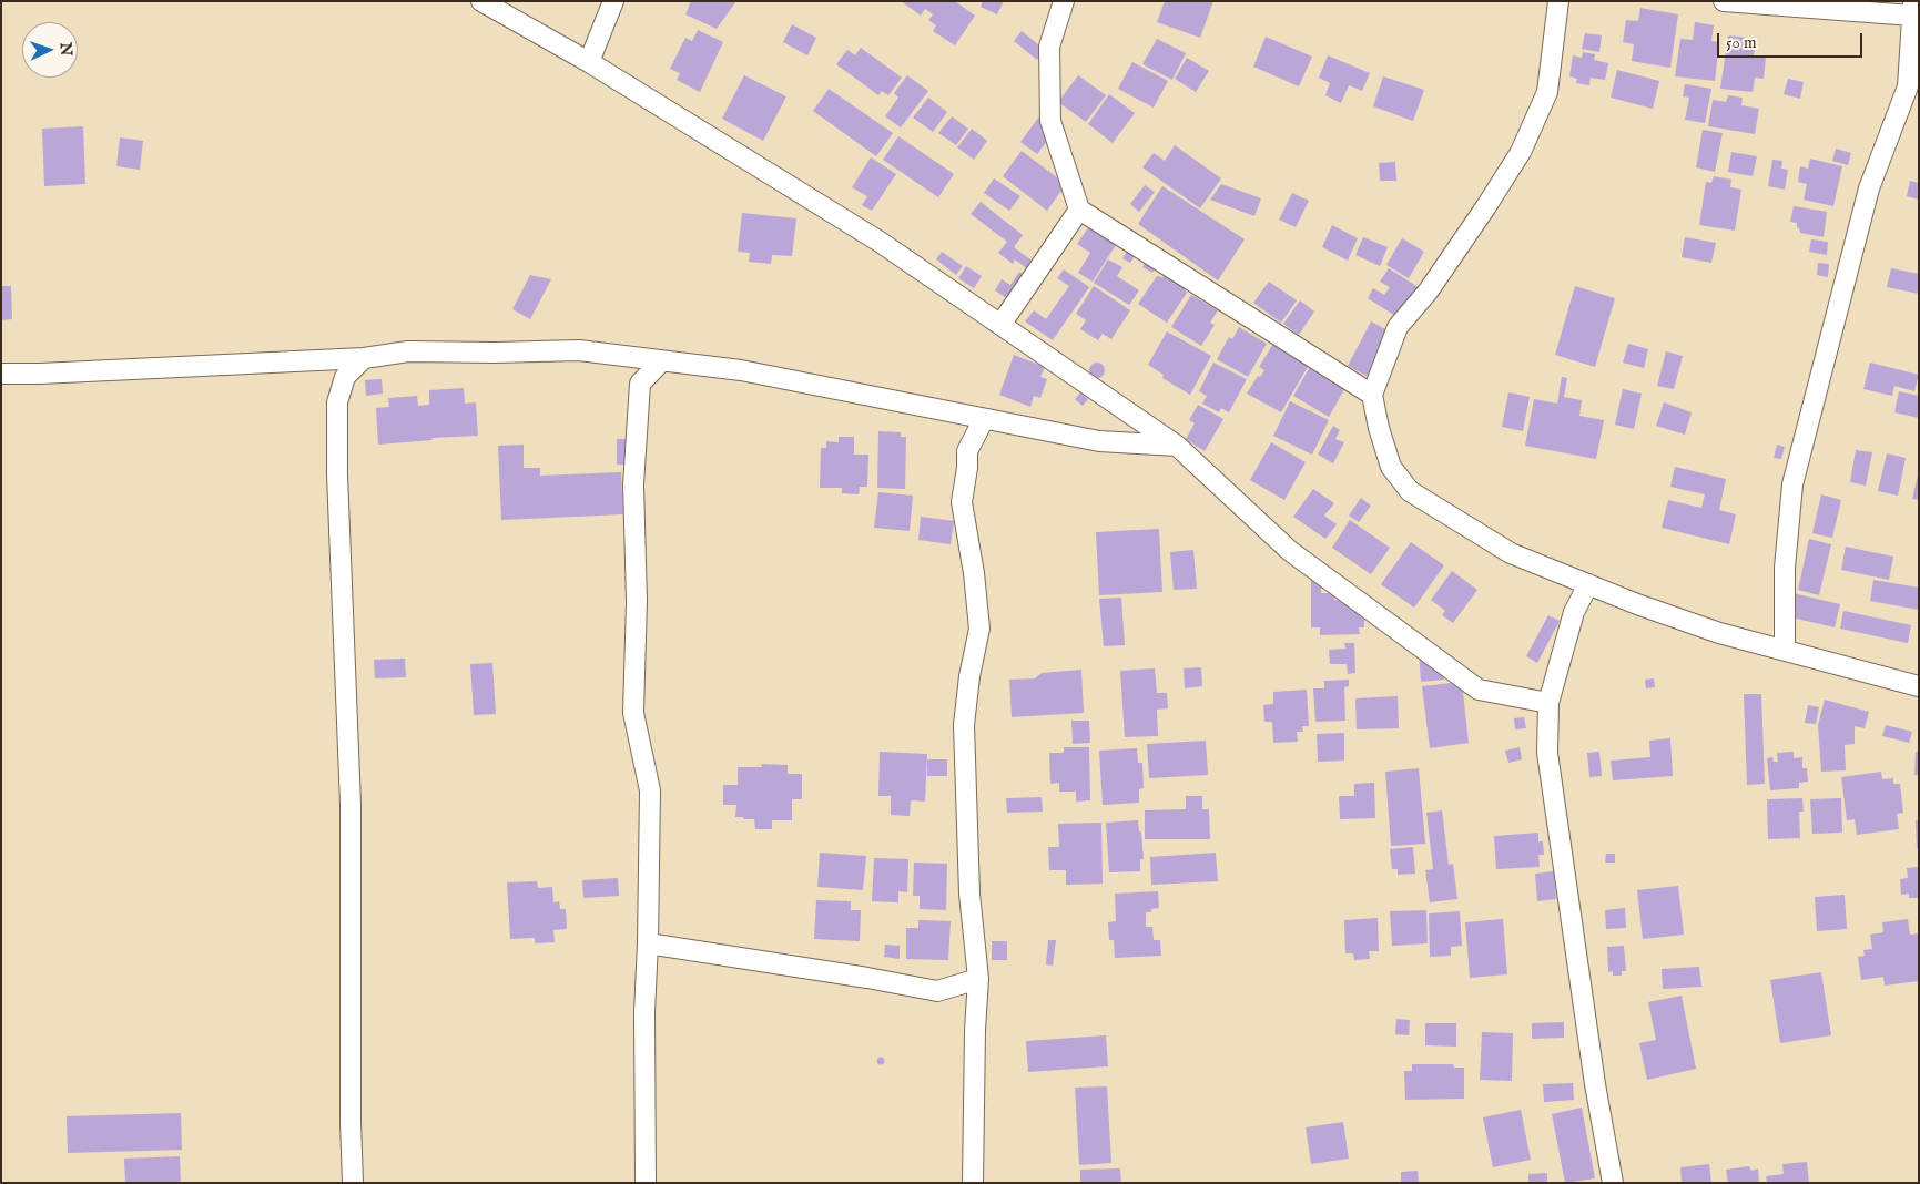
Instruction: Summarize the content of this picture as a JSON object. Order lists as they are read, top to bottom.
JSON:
{
  "scale_bar": "50 m",
  "north": "right"
}
